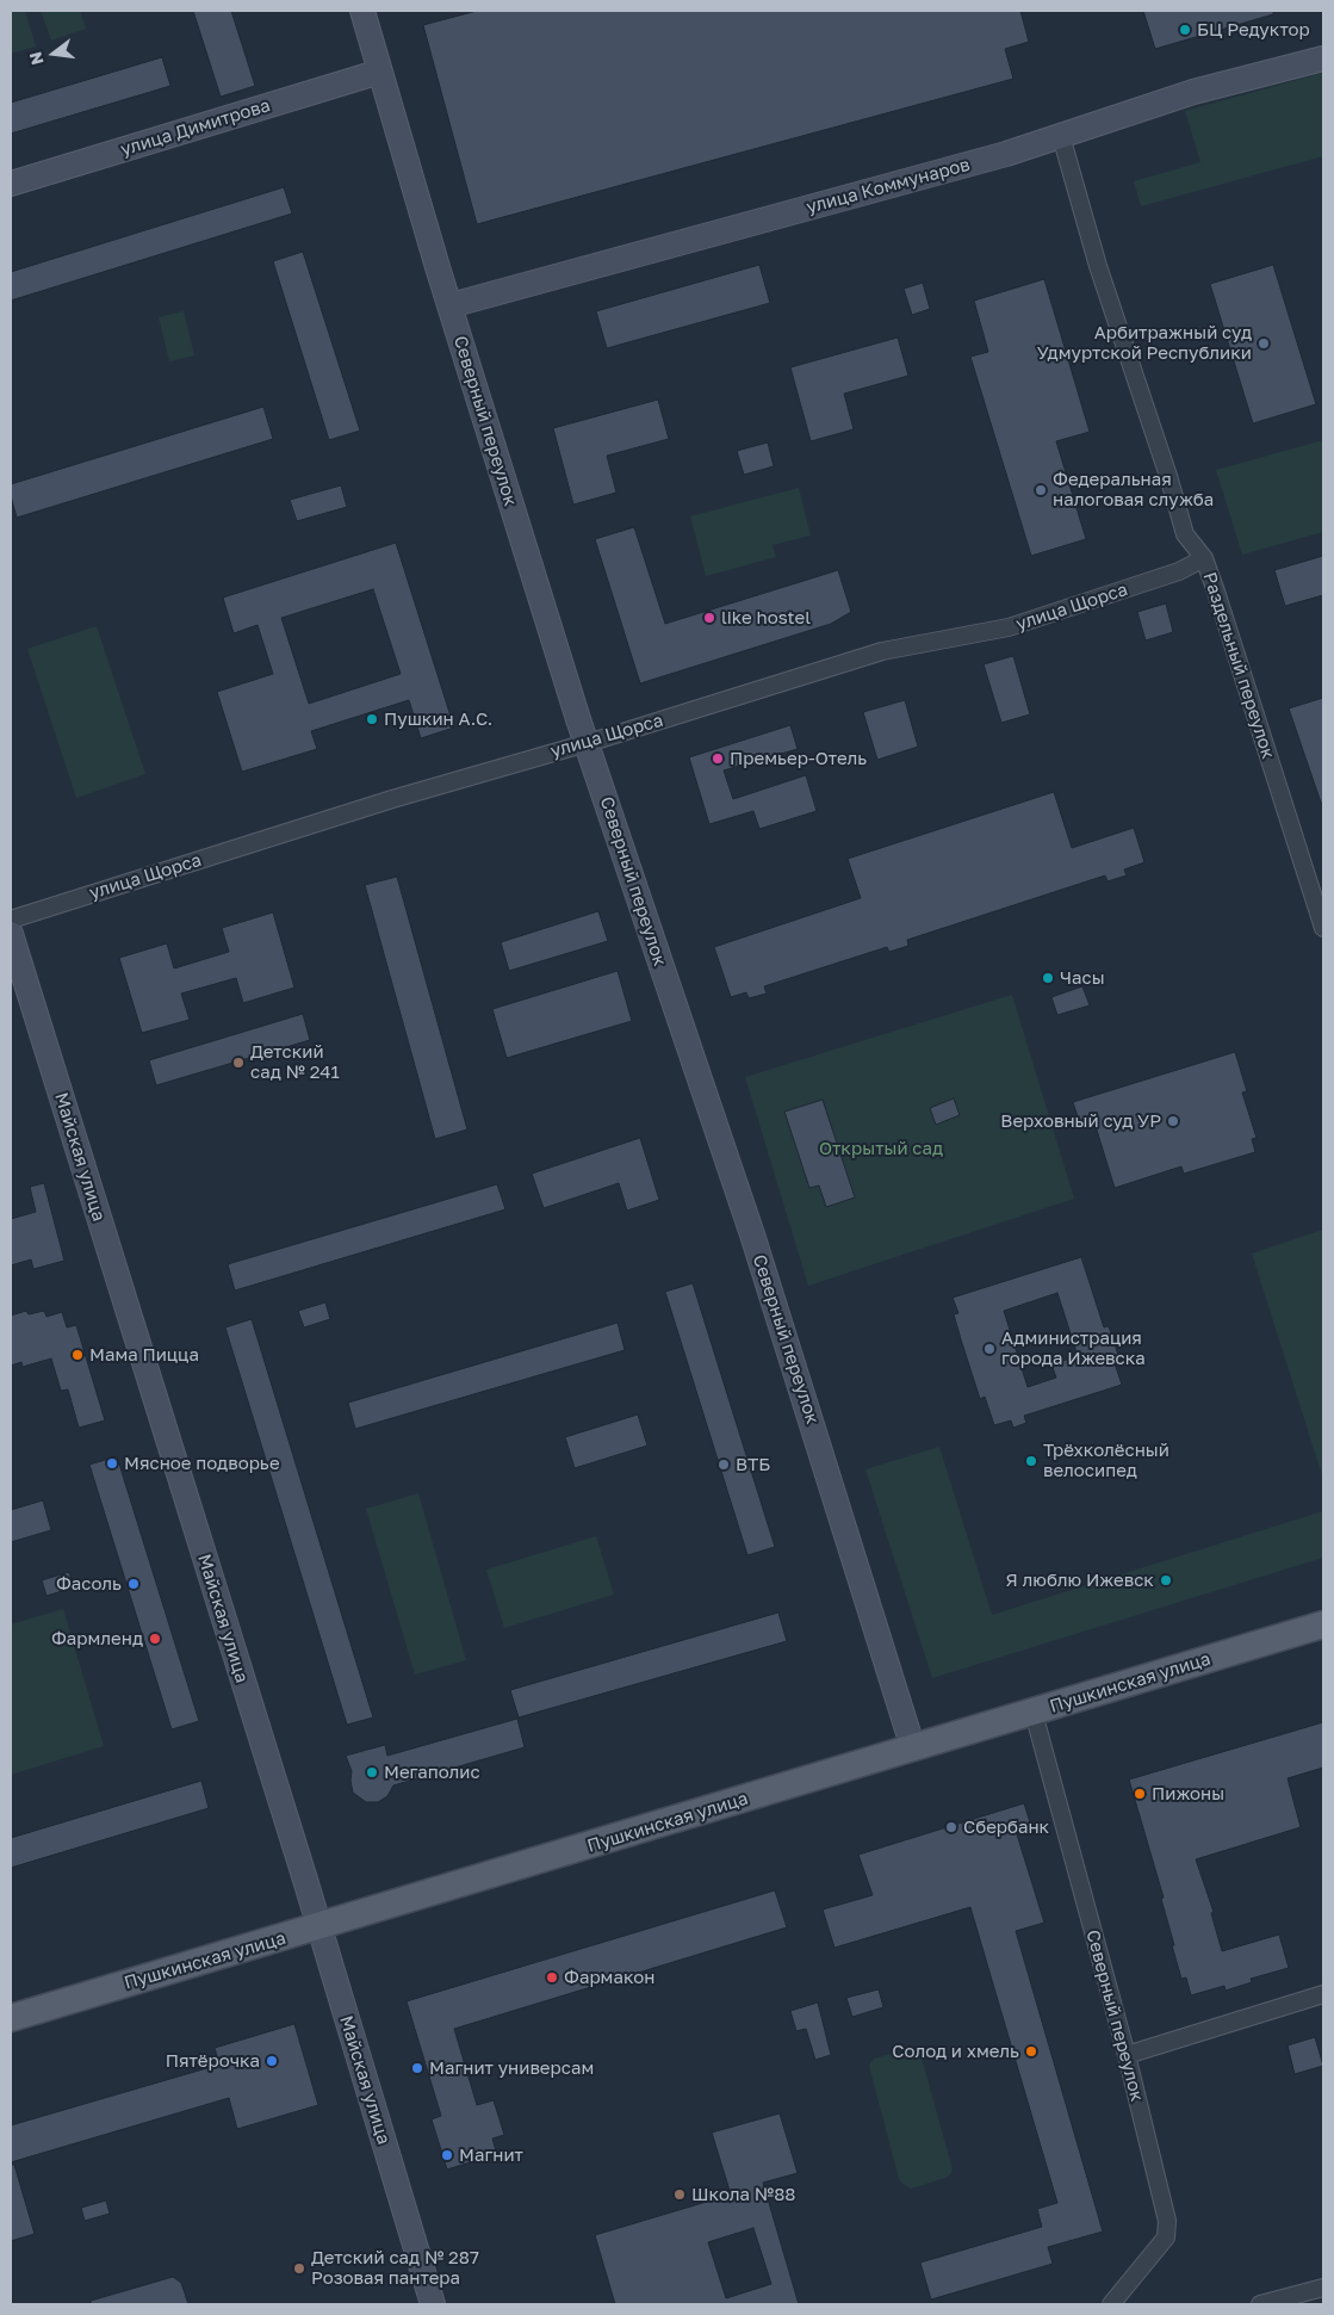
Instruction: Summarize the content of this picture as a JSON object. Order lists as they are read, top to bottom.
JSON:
{
  "streets": {
    "main road": ["Пушкинская улица"],
    "street": [
      "улица Димитрова",
      "улица Коммунаров",
      "Северный переулок",
      "улица Щорса",
      "Раздельный переулок",
      "Майская улица"
    ]
  },
  "crossings": [
    ["улица Димитрова", "Северный переулок"],
    ["улица Коммунаров", "Северный переулок"],
    ["улица Коммунаров", "Раздельный переулок"],
    ["Северный переулок", "улица Щорса"],
    ["Северный переулок", "Пушкинская улица"],
    ["улица Щорса", "Раздельный переулок"],
    ["Майская улица", "Пушкинская улица"]
  ],
  "parks": ["Открытый сад"],
  "places": [
    "БЦ Редуктор",
    "Арбитражный суд Удмуртской Республики",
    "Федеральная налоговая служба",
    "like hostel",
    "Пушкин А.С.",
    "Премьер-Отель",
    "Часы",
    "Детский сад № 241",
    "Верховный суд УР",
    "Администрация города Ижевска",
    "Мама Пицца",
    "Трёхколёсный велосипед",
    "Мясное подворье",
    "ВТБ",
    "Я люблю Ижевск",
    "Фасоль",
    "Фармленд",
    "Мегаполис",
    "Пижоны",
    "Сбербанк",
    "Фармакон",
    "Солод и хмель",
    "Пятёрочка",
    "Магнит универсам",
    "Магнит",
    "Школа №88",
    "Детский сад № 287 Розовая пантера"
  ],
  "north": "left"
}
